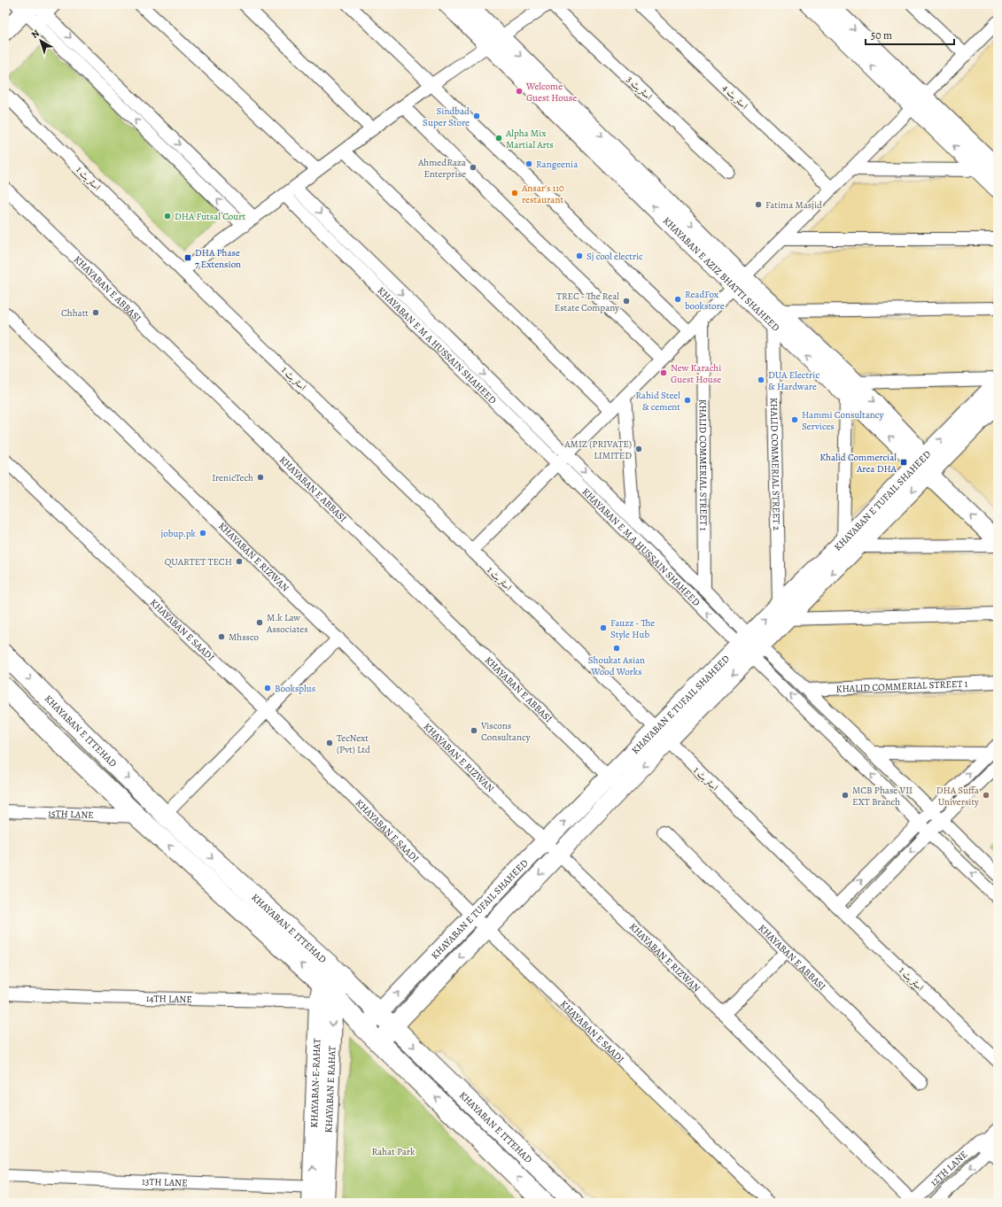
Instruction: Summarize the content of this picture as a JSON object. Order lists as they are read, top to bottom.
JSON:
{
  "streets": {
    "main road": ["KHAYABAN E ITTEHAD"],
    "street": [
      "اسٹریٹ 3",
      "اسٹریٹ 4",
      "اسٹریٹ 1",
      "KHAYABAN E AZIZ BHATTI SHAHEED",
      "KHAYABAN E ABBASI",
      "KHAYABAN E M A HUSSAIN SHAHEED",
      "KHALID COMMERIAL STREET 2",
      "KHALID COMMERIAL STREET 1",
      "KHAYABAN E TUFAIL SHAHEED",
      "KHAYABAN E RIZWAN",
      "KHAYABAN E SAADI",
      "15TH LANE",
      "14TH LANE",
      "KHAYABAN E RAHAT",
      "12TH LANE",
      "13TH LANE"
    ]
  },
  "crossings": [
    ["اسٹریٹ 1", "KHAYABAN E TUFAIL SHAHEED"],
    ["KHAYABAN E AZIZ BHATTI SHAHEED", "KHALID COMMERIAL STREET 2"],
    ["KHAYABAN E AZIZ BHATTI SHAHEED", "KHAYABAN E TUFAIL SHAHEED"],
    ["KHAYABAN E ABBASI", "KHAYABAN E TUFAIL SHAHEED"],
    ["KHAYABAN E M A HUSSAIN SHAHEED", "KHALID COMMERIAL STREET 1"],
    ["KHAYABAN E M A HUSSAIN SHAHEED", "KHAYABAN E TUFAIL SHAHEED"],
    ["KHALID COMMERIAL STREET 2", "KHAYABAN E TUFAIL SHAHEED"],
    ["KHAYABAN E TUFAIL SHAHEED", "KHAYABAN E RIZWAN"],
    ["KHAYABAN E TUFAIL SHAHEED", "KHAYABAN E SAADI"],
    ["KHAYABAN E TUFAIL SHAHEED", "KHAYABAN E ITTEHAD"],
    ["KHAYABAN E RIZWAN", "12TH LANE"],
    ["KHAYABAN E ITTEHAD", "15TH LANE"],
    ["KHAYABAN E ITTEHAD", "14TH LANE"],
    ["KHAYABAN E ITTEHAD", "KHAYABAN E RAHAT"],
    ["14TH LANE", "KHAYABAN E RAHAT"],
    ["KHAYABAN E RAHAT", "13TH LANE"]
  ],
  "parks": ["Rahat Park"],
  "places": {
    "other": [
      "Welcome Guest House",
      "Sindbad Super Store",
      "Alpha Mix Martial Arts",
      "Rangeenia",
      "AhmedRaza Enterprise",
      "Ansar’s 110 restaurant",
      "Fatima Masjid",
      "DHA Futsal Court",
      "Sj cool electric",
      "ReadFox bookstore",
      "TREC - The Real Estate Company",
      "Chhatt",
      "New Karachi Guest House",
      "DUA Electric & Hardware",
      "Rahid Steel & cement",
      "Hammi Consultancy Services",
      "AMIZ (PRIVATE) LIMITED",
      "IrenicTech",
      "jobup.pk",
      "QUARTET TECH",
      "M.k Law Associates",
      "Fauzz - The Style Hub",
      "Mhssco",
      "Shoukat Asian Wood Works",
      "Booksplus",
      "Viscons Consultancy",
      "TecNext (Pvt) Ltd",
      "MCB Phase VII EXT Branch",
      "DHA Suffa University"
    ],
    "transit": ["DHA Phase 7 Extension", "Khalid Commercial Area DHA"]
  },
  "scale_bar": "50 m",
  "north": "top left"
}
